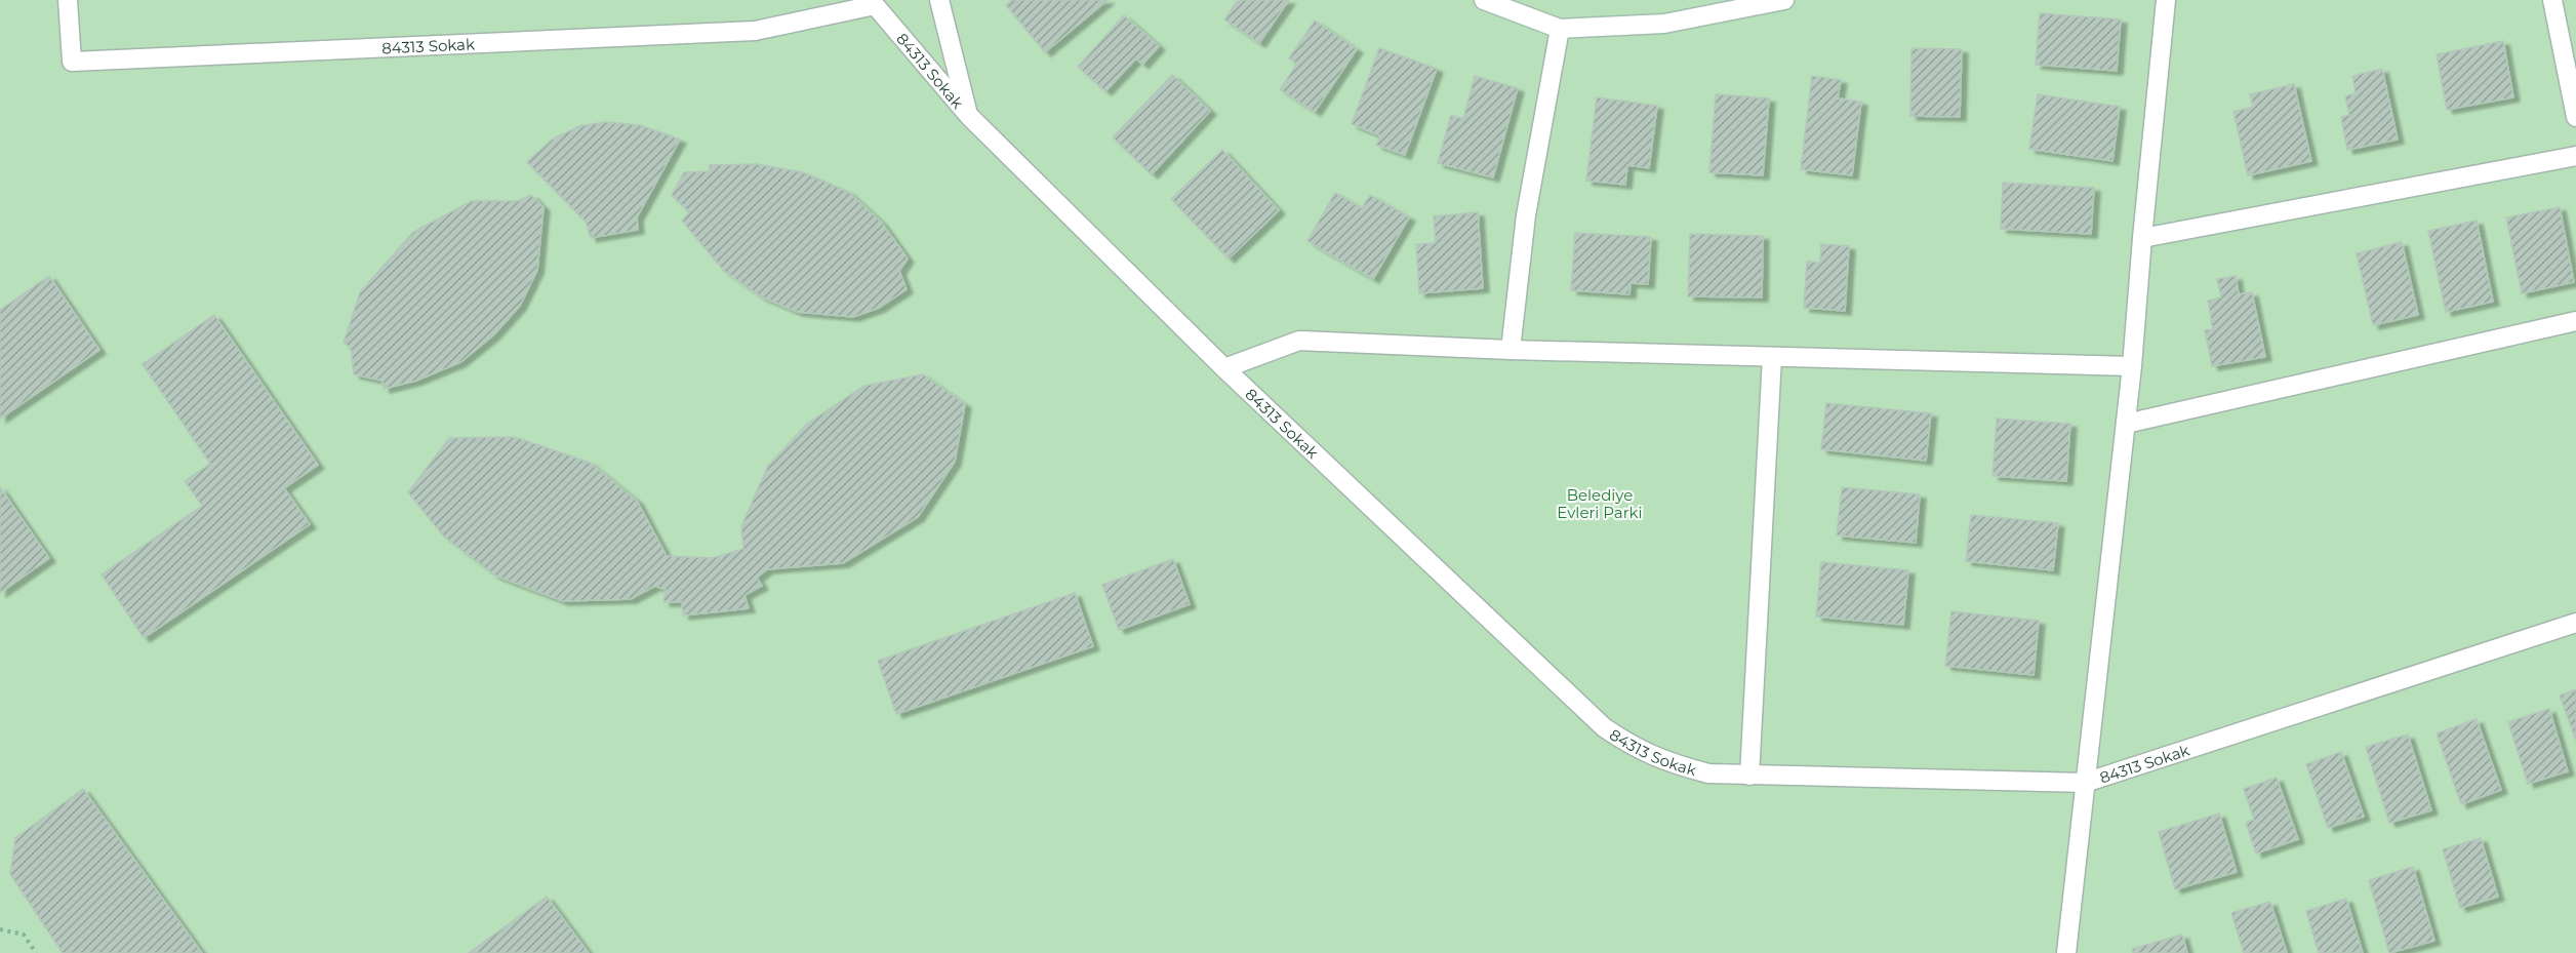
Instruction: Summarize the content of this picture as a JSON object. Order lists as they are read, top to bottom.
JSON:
{
  "streets": {
    "street": ["84313 Sokak"]
  },
  "parks": ["Belediye Evleri Parki"]
}
